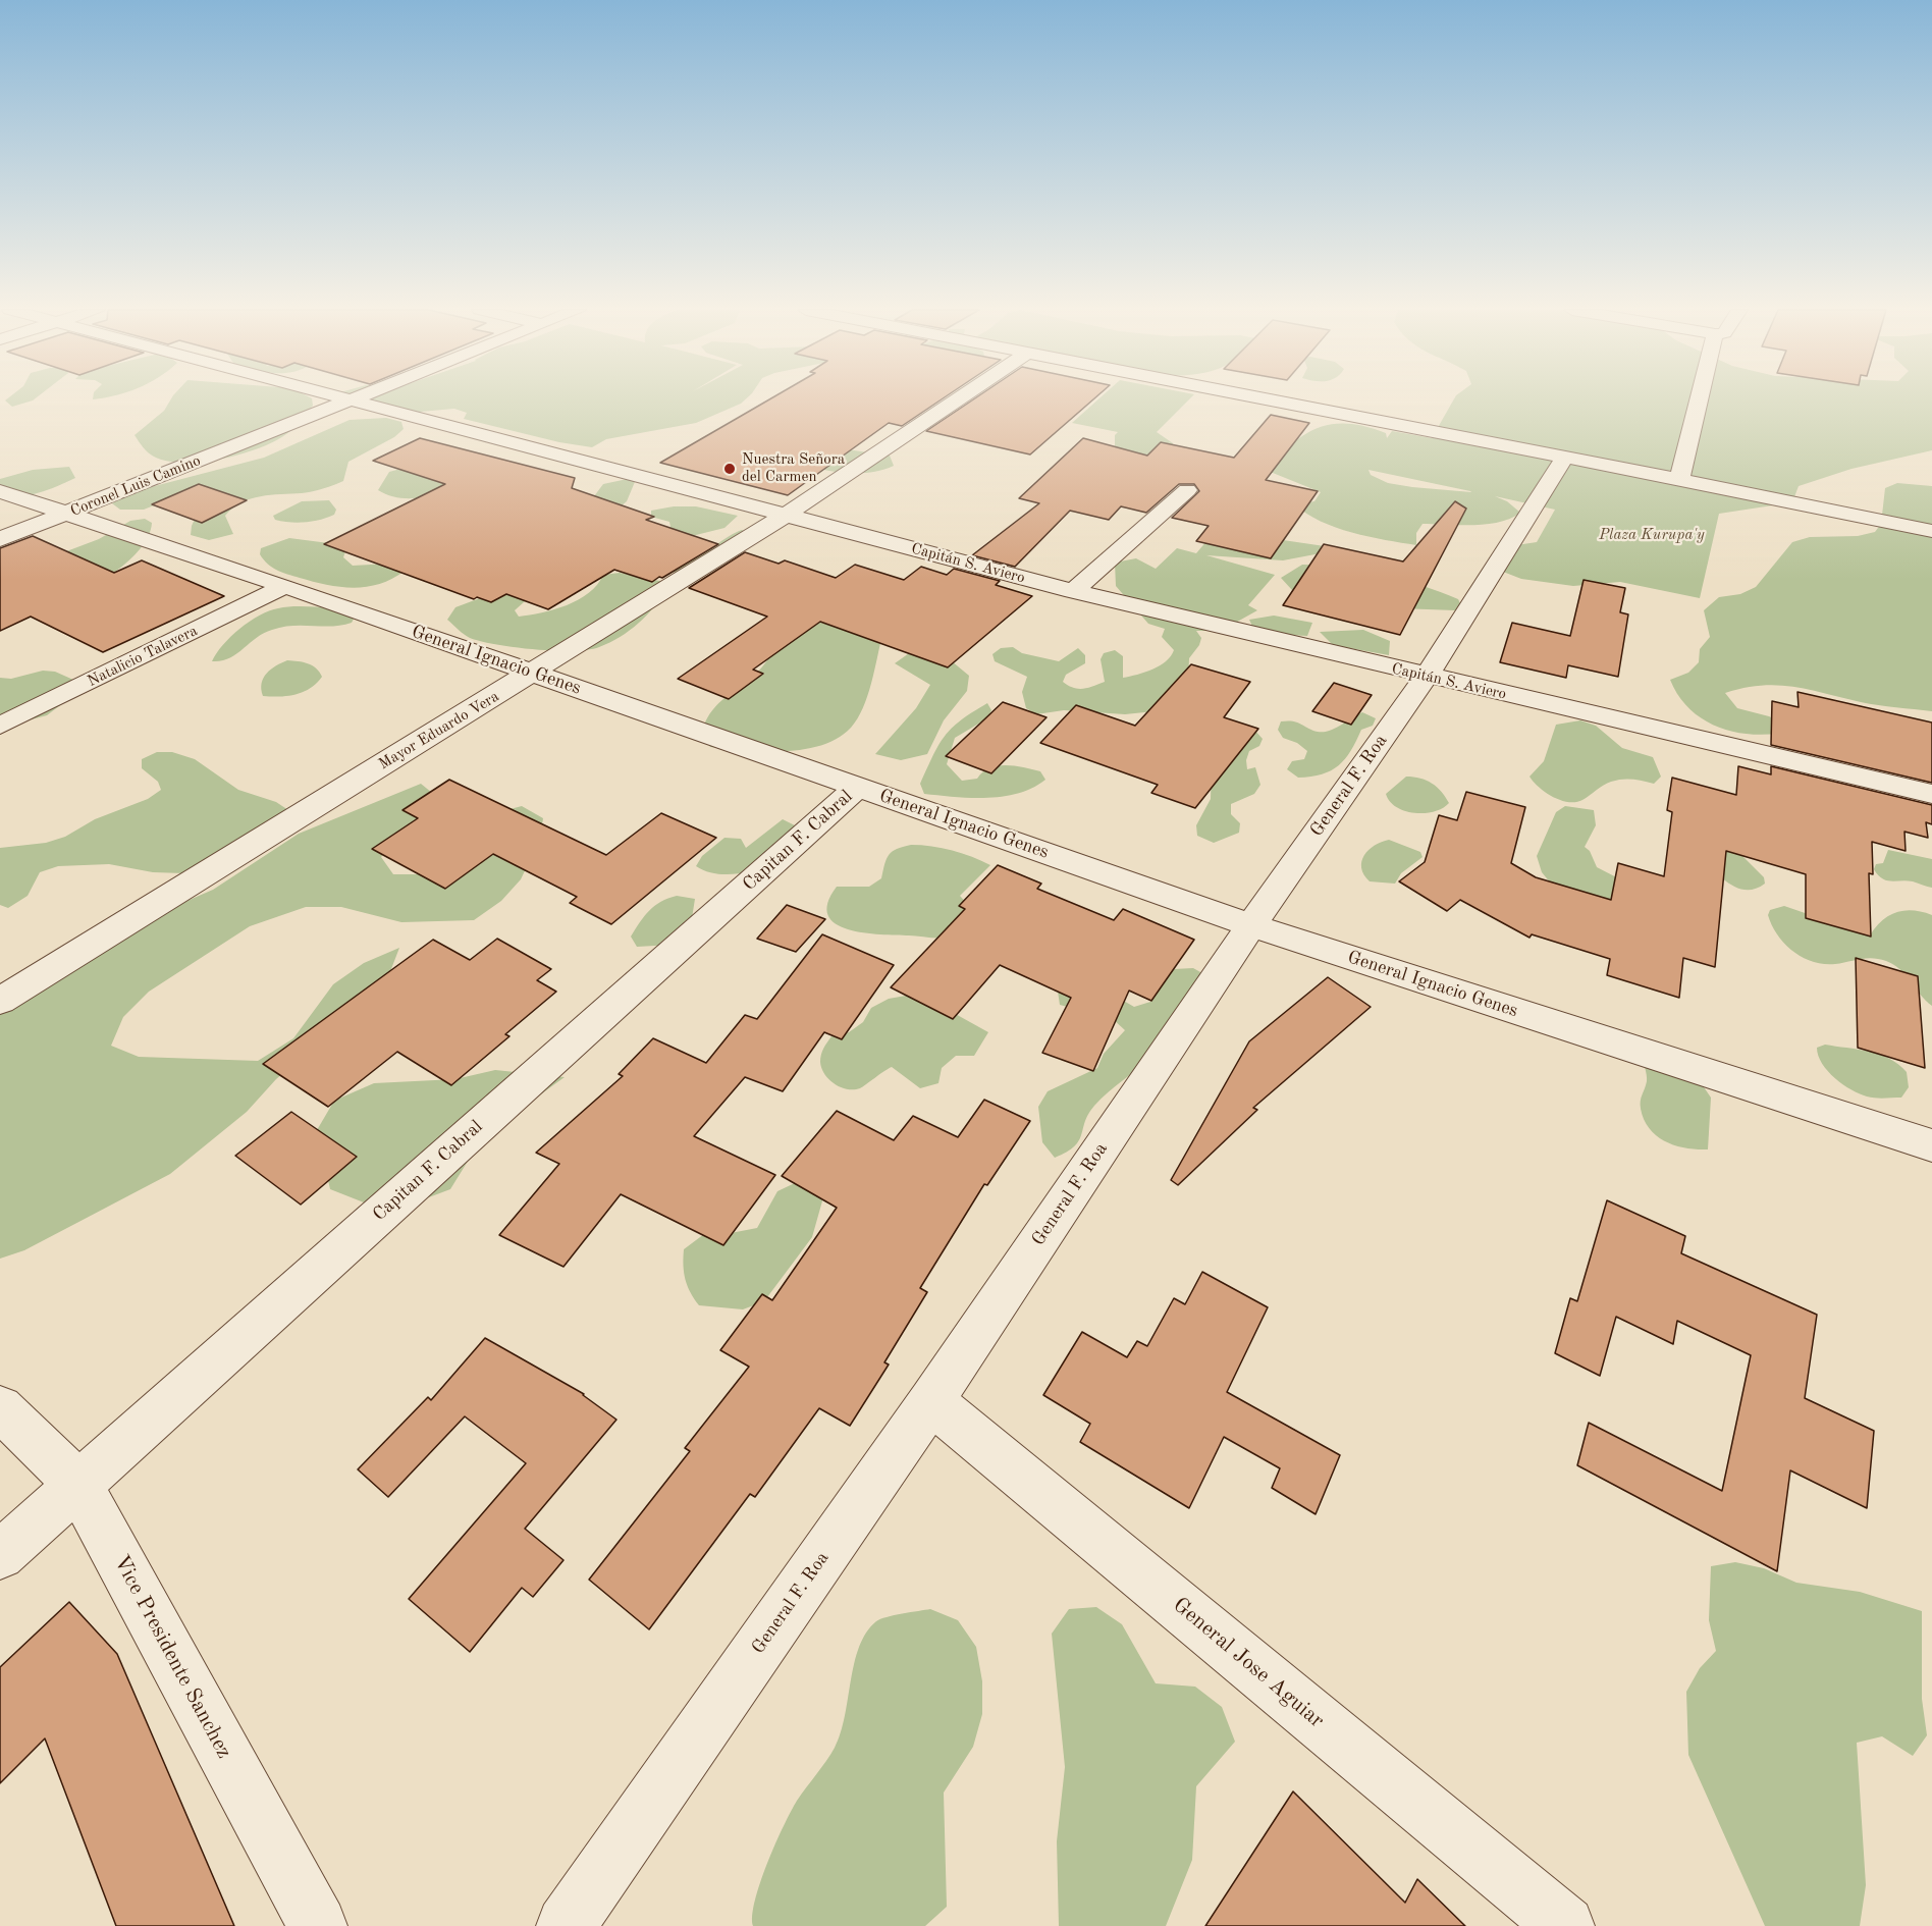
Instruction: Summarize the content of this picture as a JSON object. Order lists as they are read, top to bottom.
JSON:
{
  "streets": {
    "street": [
      "Coronel Luis Camino",
      "Capitán S. Aviero",
      "Natalicio Talavera",
      "General Ignacio Genes",
      "Mayor Eduardo Vera",
      "General F. Roa",
      "Capitan F. Cabral",
      "Vice Presidente Sanchez",
      "General Jose Aguiar"
    ]
  },
  "crossings": [
    ["Coronel Luis Camino", "Capitán S. Aviero"],
    ["Coronel Luis Camino", "General Ignacio Genes"],
    ["Capitán S. Aviero", "Mayor Eduardo Vera"],
    ["Capitán S. Aviero", "General F. Roa"],
    ["Natalicio Talavera", "General Ignacio Genes"],
    ["General Ignacio Genes", "Mayor Eduardo Vera"],
    ["General Ignacio Genes", "General F. Roa"],
    ["General Ignacio Genes", "Capitan F. Cabral"],
    ["General F. Roa", "General Jose Aguiar"],
    ["Capitan F. Cabral", "Vice Presidente Sanchez"]
  ],
  "parks": ["Plaza Kurupa'y"],
  "places": ["Nuestra Señora del Carmen"]
}
